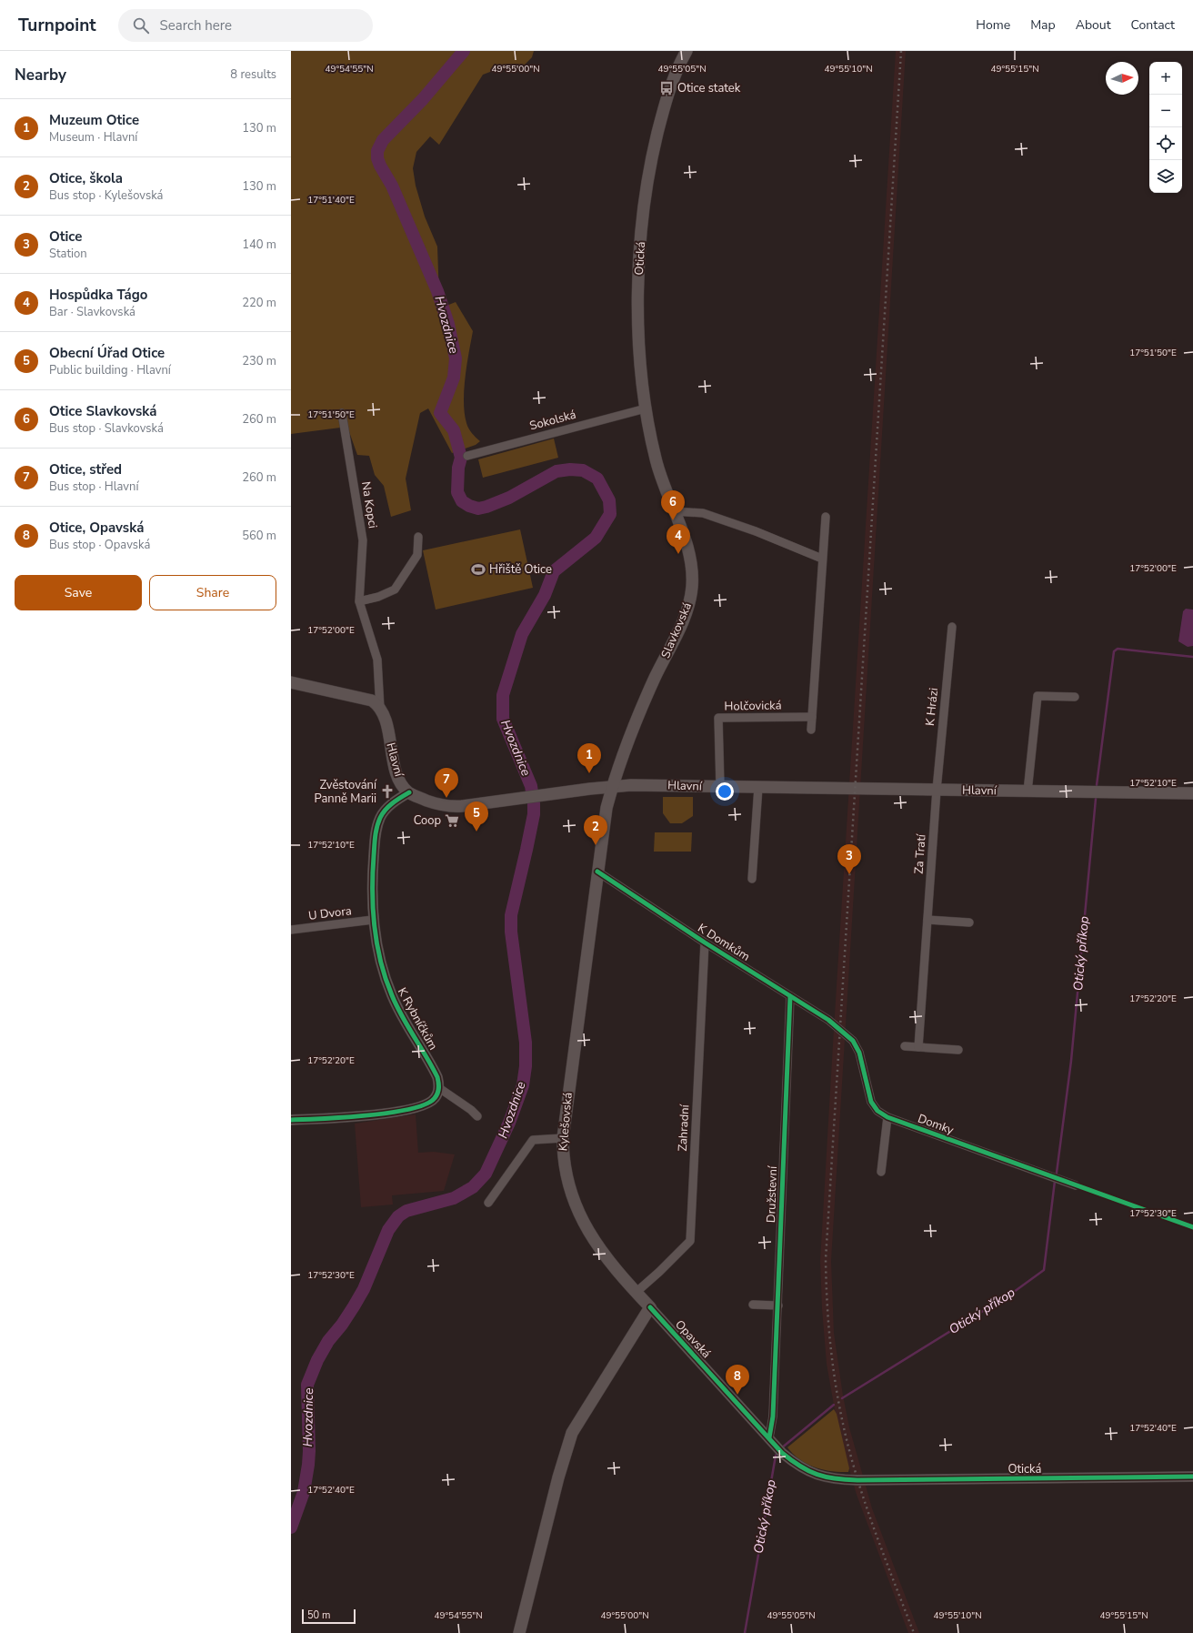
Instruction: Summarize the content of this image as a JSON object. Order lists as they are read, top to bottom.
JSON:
{
  "streets": {
    "main road": [
      "Otická",
      "Slavkovská",
      "Hlavní",
      "Kylešovská"
    ],
    "street": [
      "Sokolská",
      "Na Kopci",
      "Holčovická",
      "K Hrázi",
      "Za Tratí",
      "U Dvora",
      "K Domkům",
      "K Rybníčkům",
      "Domky",
      "Zahradní",
      "Družstevní",
      "Opavská"
    ]
  },
  "crossings": [
    ["Otická", "Sokolská"],
    ["Otická", "Slavkovská"],
    ["Otická", "Opavská"],
    ["Na Kopci", "Hlavní"],
    ["Slavkovská", "Hlavní"],
    ["Slavkovská", "Kylešovská"],
    ["Holčovická", "Hlavní"],
    ["K Hrázi", "Hlavní"],
    ["K Hrázi", "Za Tratí"],
    ["Hlavní", "Za Tratí"],
    ["Hlavní", "K Rybníčkům"],
    ["Hlavní", "Kylešovská"],
    ["U Dvora", "K Rybníčkům"],
    ["K Domkům", "Kylešovská"],
    ["K Domkům", "Domky"],
    ["K Domkům", "Zahradní"],
    ["K Domkům", "Družstevní"],
    ["Kylešovská", "Zahradní"],
    ["Kylešovská", "Opavská"],
    ["Družstevní", "Opavská"]
  ],
  "water": ["Hvozdnice", "Otický příkop"],
  "places": {
    "bus stop": ["Otice statek"],
    "sports": ["Hřiště Otice"],
    "church": ["Zvěstování Panně Marii"],
    "supermarket": ["Coop"]
  },
  "scale_bar": "50 m",
  "north": "right",
  "page": {
    "header": "Turnpoint",
    "search": "Search here",
    "nav": [
      "Home",
      "Map",
      "About",
      "Contact"
    ],
    "heading": ["Nearby", "8 results"],
    "map_buttons": ["+", "−"],
    "list": [
      {
        "mark": "1",
        "name": "Muzeum Otice",
        "note": "Museum · Hlavní",
        "value": "130 m"
      },
      {
        "mark": "2",
        "name": "Otice, škola",
        "note": "Bus stop · Kylešovská",
        "value": "130 m"
      },
      {
        "mark": "3",
        "name": "Otice",
        "note": "Station",
        "value": "140 m"
      },
      {
        "mark": "4",
        "name": "Hospůdka Tágo",
        "note": "Bar · Slavkovská",
        "value": "220 m"
      },
      {
        "mark": "5",
        "name": "Obecní Úřad Otice",
        "note": "Public building · Hlavní",
        "value": "230 m"
      },
      {
        "mark": "6",
        "name": "Otice Slavkovská",
        "note": "Bus stop · Slavkovská",
        "value": "260 m"
      },
      {
        "mark": "7",
        "name": "Otice, střed",
        "note": "Bus stop · Hlavní",
        "value": "260 m"
      },
      {
        "mark": "8",
        "name": "Otice, Opavská",
        "note": "Bus stop · Opavská",
        "value": "560 m"
      }
    ],
    "pins": [
      "6",
      "4",
      "1",
      "7",
      "5",
      "2",
      "3",
      "8"
    ],
    "buttons": ["Save", "Share"],
    "scale": "50 m"
  },
  "coordinates": [
    "49°54'55\"N",
    "49°55'00\"N",
    "49°55'05\"N",
    "49°55'10\"N",
    "49°55'15\"N",
    "17°51'40\"E",
    "17°51'50\"E",
    "17°52'00\"E",
    "17°52'10\"E",
    "17°52'20\"E",
    "17°52'30\"E",
    "17°52'40\"E"
  ]
}
